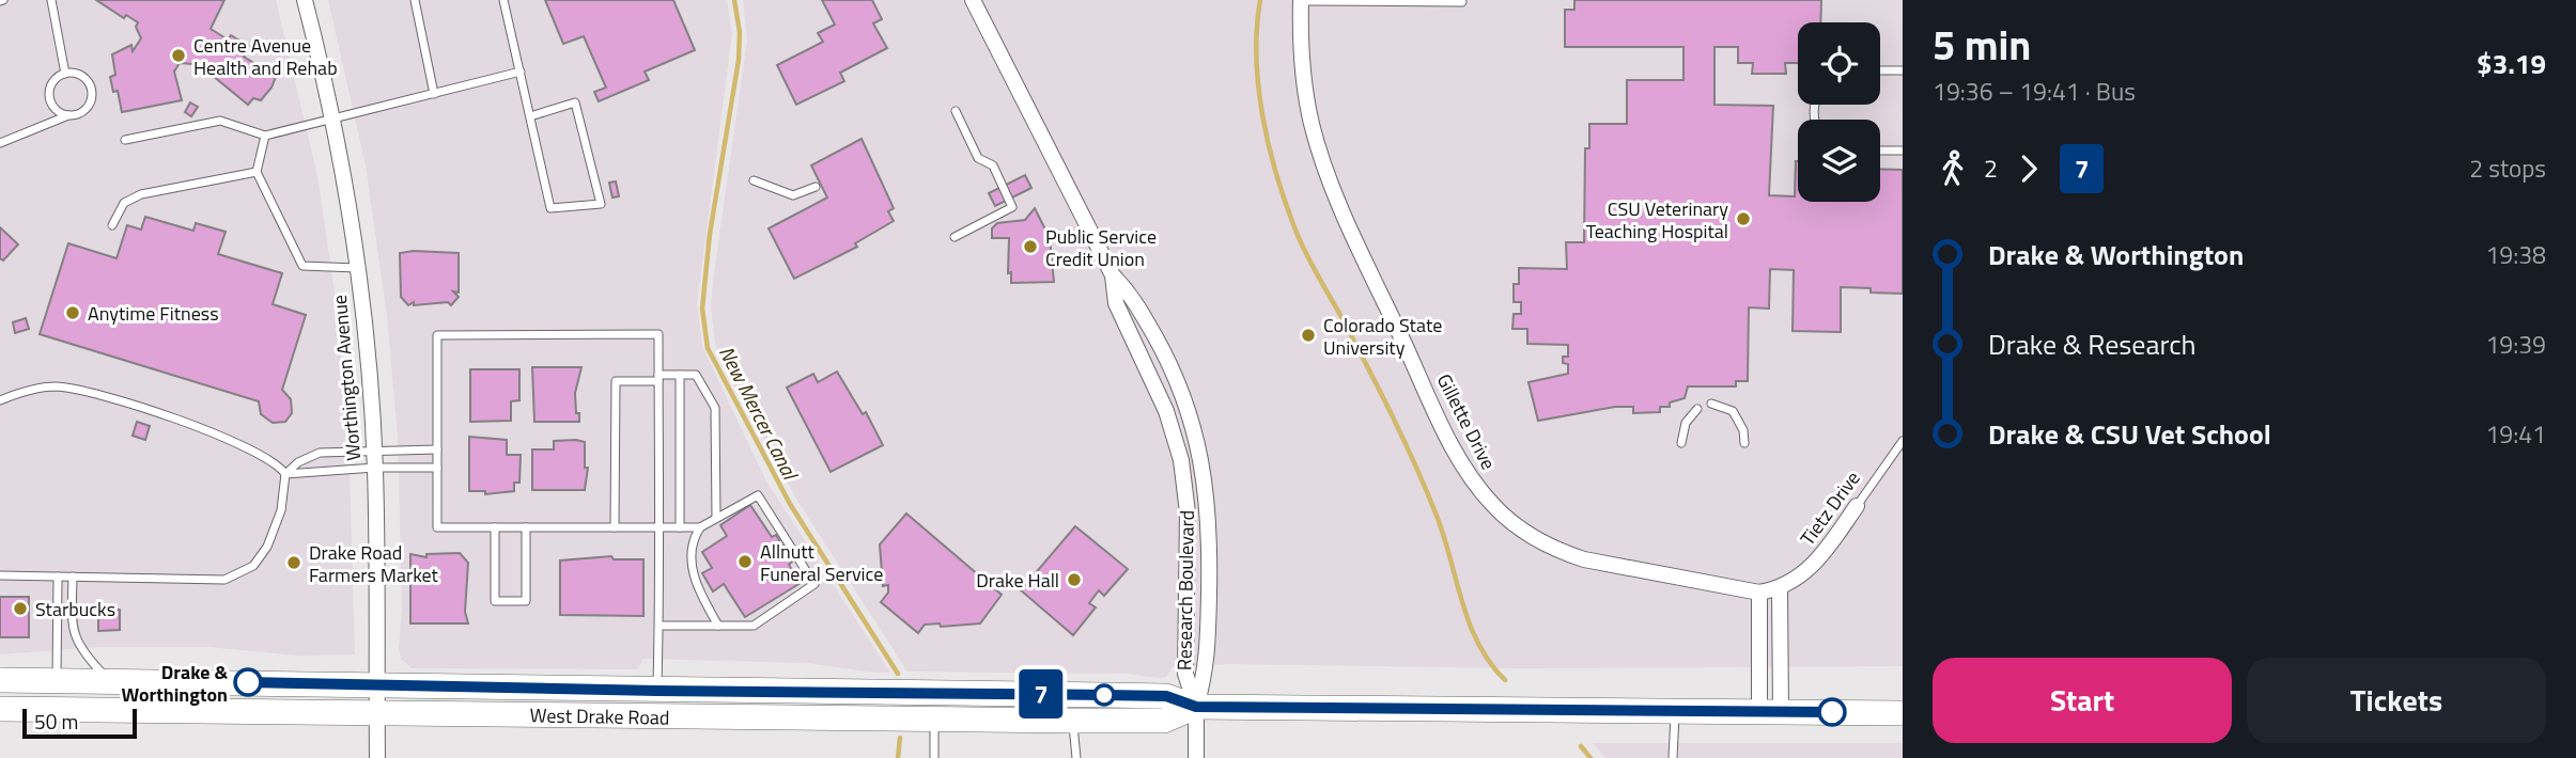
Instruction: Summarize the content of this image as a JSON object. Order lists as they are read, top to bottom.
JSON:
{
  "streets": {
    "main road": ["West Drake Road"],
    "street": [
      "Worthington Avenue",
      "Gillette Drive",
      "Tietz Drive",
      "Research Boulevard"
    ]
  },
  "crossings": [
    ["Worthington Avenue", "West Drake Road"],
    ["Gillette Drive", "Tietz Drive"],
    ["Research Boulevard", "West Drake Road"]
  ],
  "water": ["New Mercer Canal"],
  "places": [
    "Centre Avenue Health and Rehab",
    "CSU Veterinary Teaching Hospital",
    "Public Service Credit Union",
    "Anytime Fitness",
    "Colorado State University",
    "Allnutt Funeral Service",
    "Drake Road Farmers Market",
    "Drake Hall",
    "Starbucks",
    "Drake & Worthington"
  ],
  "lines": ["bus line 7"],
  "scale_bar": "50 m",
  "page": {
    "on_map": "7",
    "heading": ["5 min", "19:36 – 19:41 · Bus", "$3.19"],
    "legs": ["2", "7", "2 stops"],
    "list": [
      {
        "name": "Drake & Worthington",
        "value": "19:38"
      },
      {
        "name": "Drake & Research",
        "value": "19:39"
      },
      {
        "name": "Drake & CSU Vet School",
        "value": "19:41"
      }
    ],
    "buttons": ["Start", "Tickets"],
    "scale": "50 m"
  }
}
